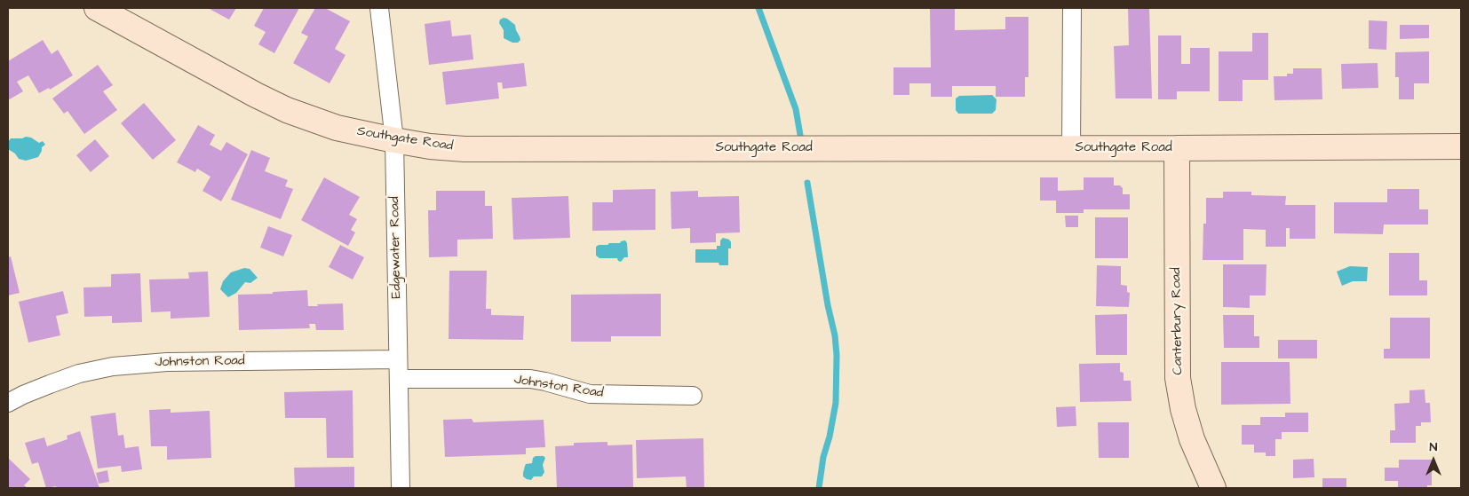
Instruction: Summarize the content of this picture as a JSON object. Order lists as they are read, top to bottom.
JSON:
{
  "streets": {
    "street": [
      "Southgate Road",
      "Edgewater Road",
      "Canterbury Road",
      "Johnston Road"
    ]
  },
  "crossings": [
    ["Southgate Road", "Edgewater Road"],
    ["Southgate Road", "Canterbury Road"],
    ["Edgewater Road", "Johnston Road"]
  ],
  "north": "top"
}
